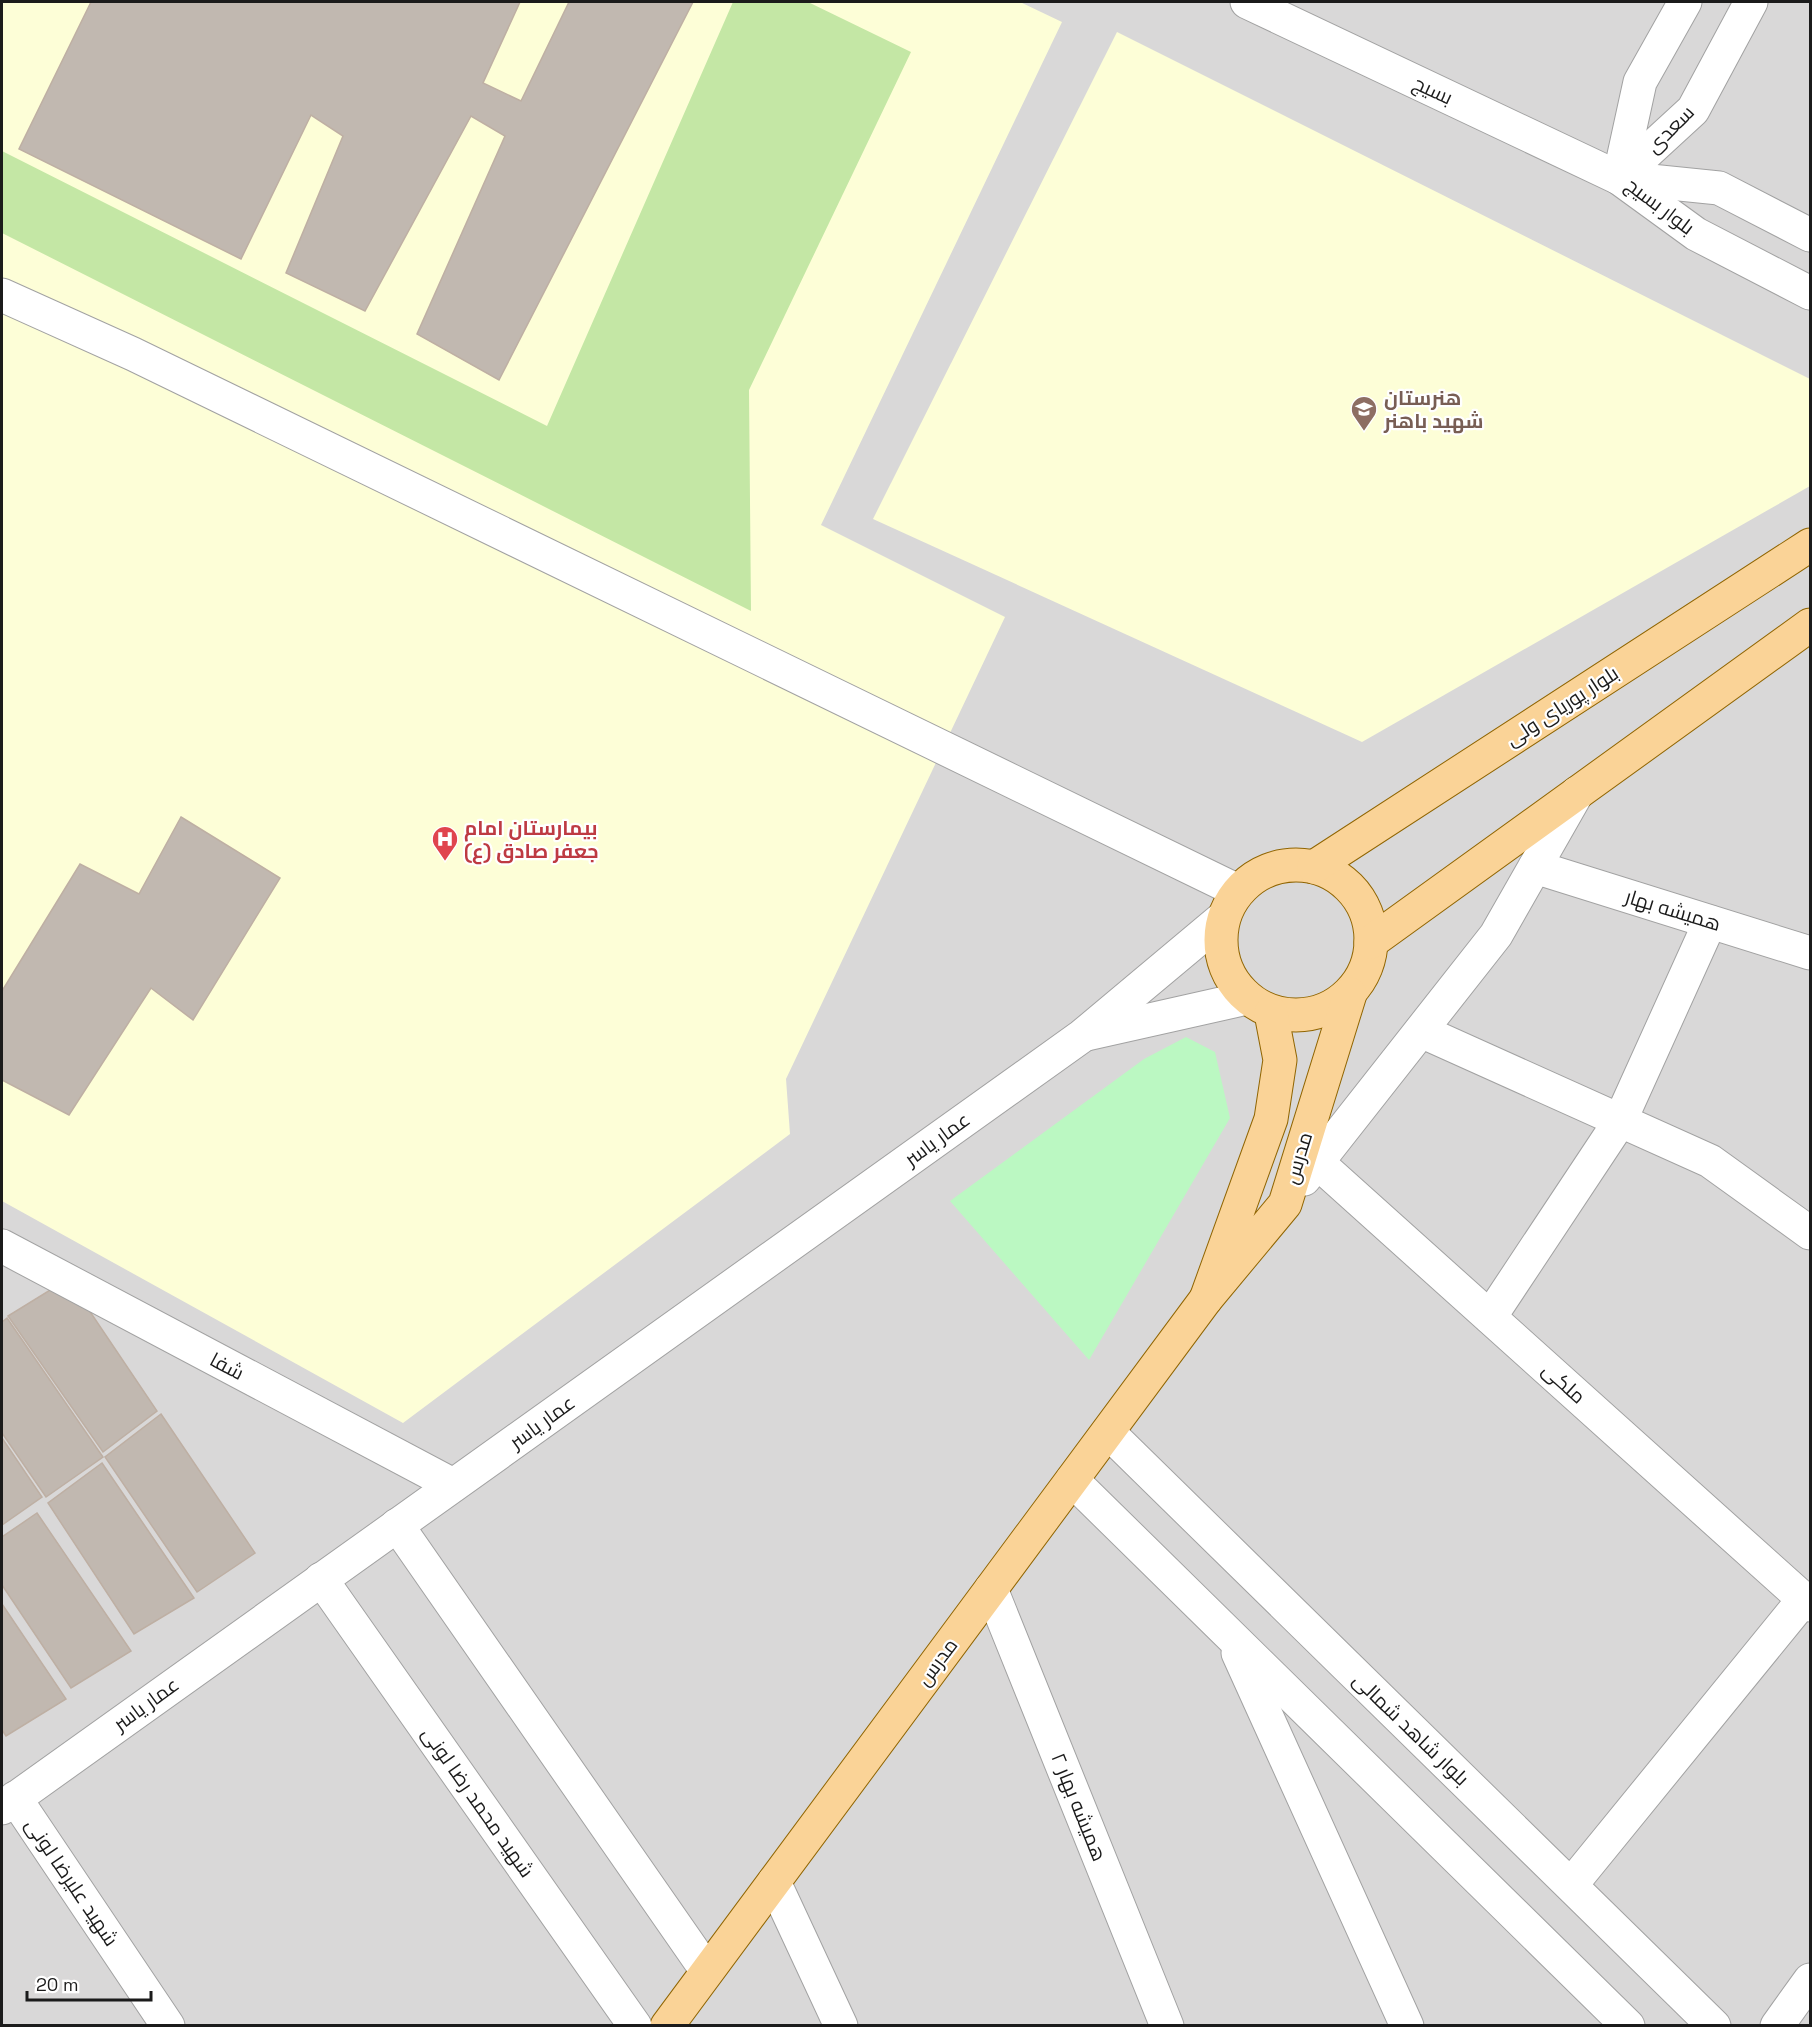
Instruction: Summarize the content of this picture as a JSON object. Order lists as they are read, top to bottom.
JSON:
{
  "streets": {
    "main road": ["بلوار پوریای ولی", "مدرس"],
    "street": [
      "بسیج",
      "سعدی",
      "بلوار بسیج",
      "همیشه بهار",
      "عمار یاسر",
      "شفا",
      "ملکی",
      "بلوار شاهد شمالی",
      "شهید محمد رضا لونی",
      "همیشه بهار ۲",
      "شهید علیرضا لونی"
    ]
  },
  "crossings": [
    ["بسیج", "سعدی"],
    ["بسیج", "بلوار بسیج"],
    ["سعدی", "بلوار بسیج"],
    ["بلوار پوریای ولی", "عمار یاسر"],
    ["بلوار پوریای ولی", "مدرس"],
    ["عمار یاسر", "مدرس"],
    ["عمار یاسر", "شفا"],
    ["عمار یاسر", "شهید محمد رضا لونی"],
    ["عمار یاسر", "شهید علیرضا لونی"],
    ["مدرس", "بلوار شاهد شمالی"],
    ["مدرس", "همیشه بهار ۲"]
  ],
  "places": {
    "school or university": ["هنرستان شهید باهنر"],
    "hospital": ["بیمارستان امام جعفر صادق (ع)"]
  },
  "scale_bar": "20 m"
}
